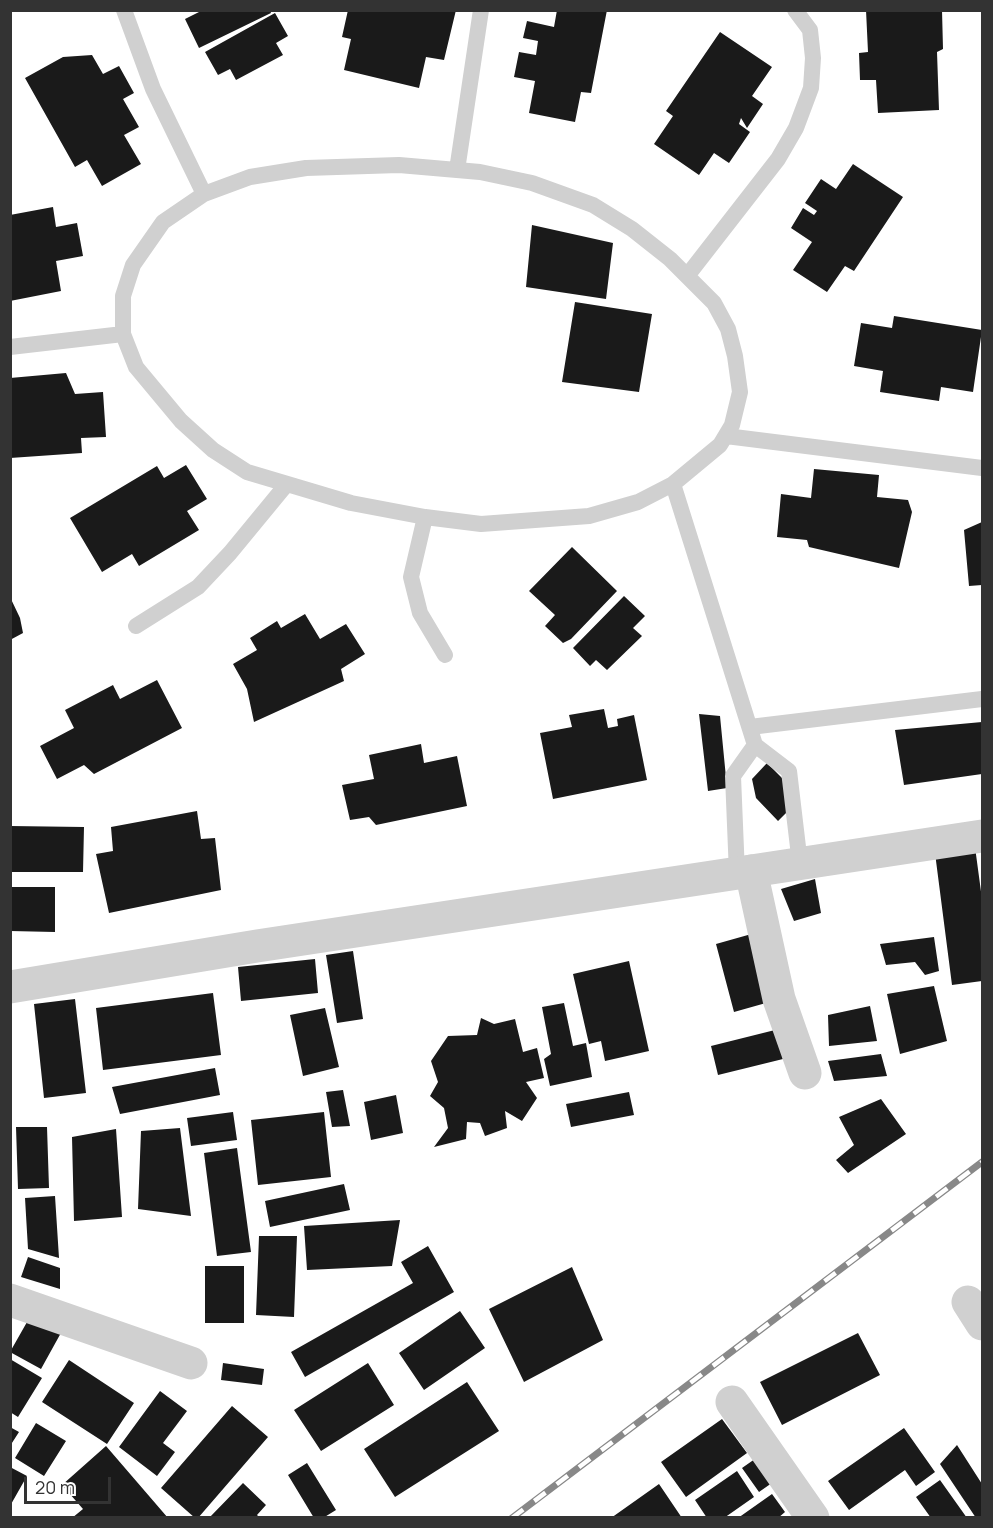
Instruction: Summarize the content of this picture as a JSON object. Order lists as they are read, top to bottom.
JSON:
{
  "scale_bar": "20 m"
}
